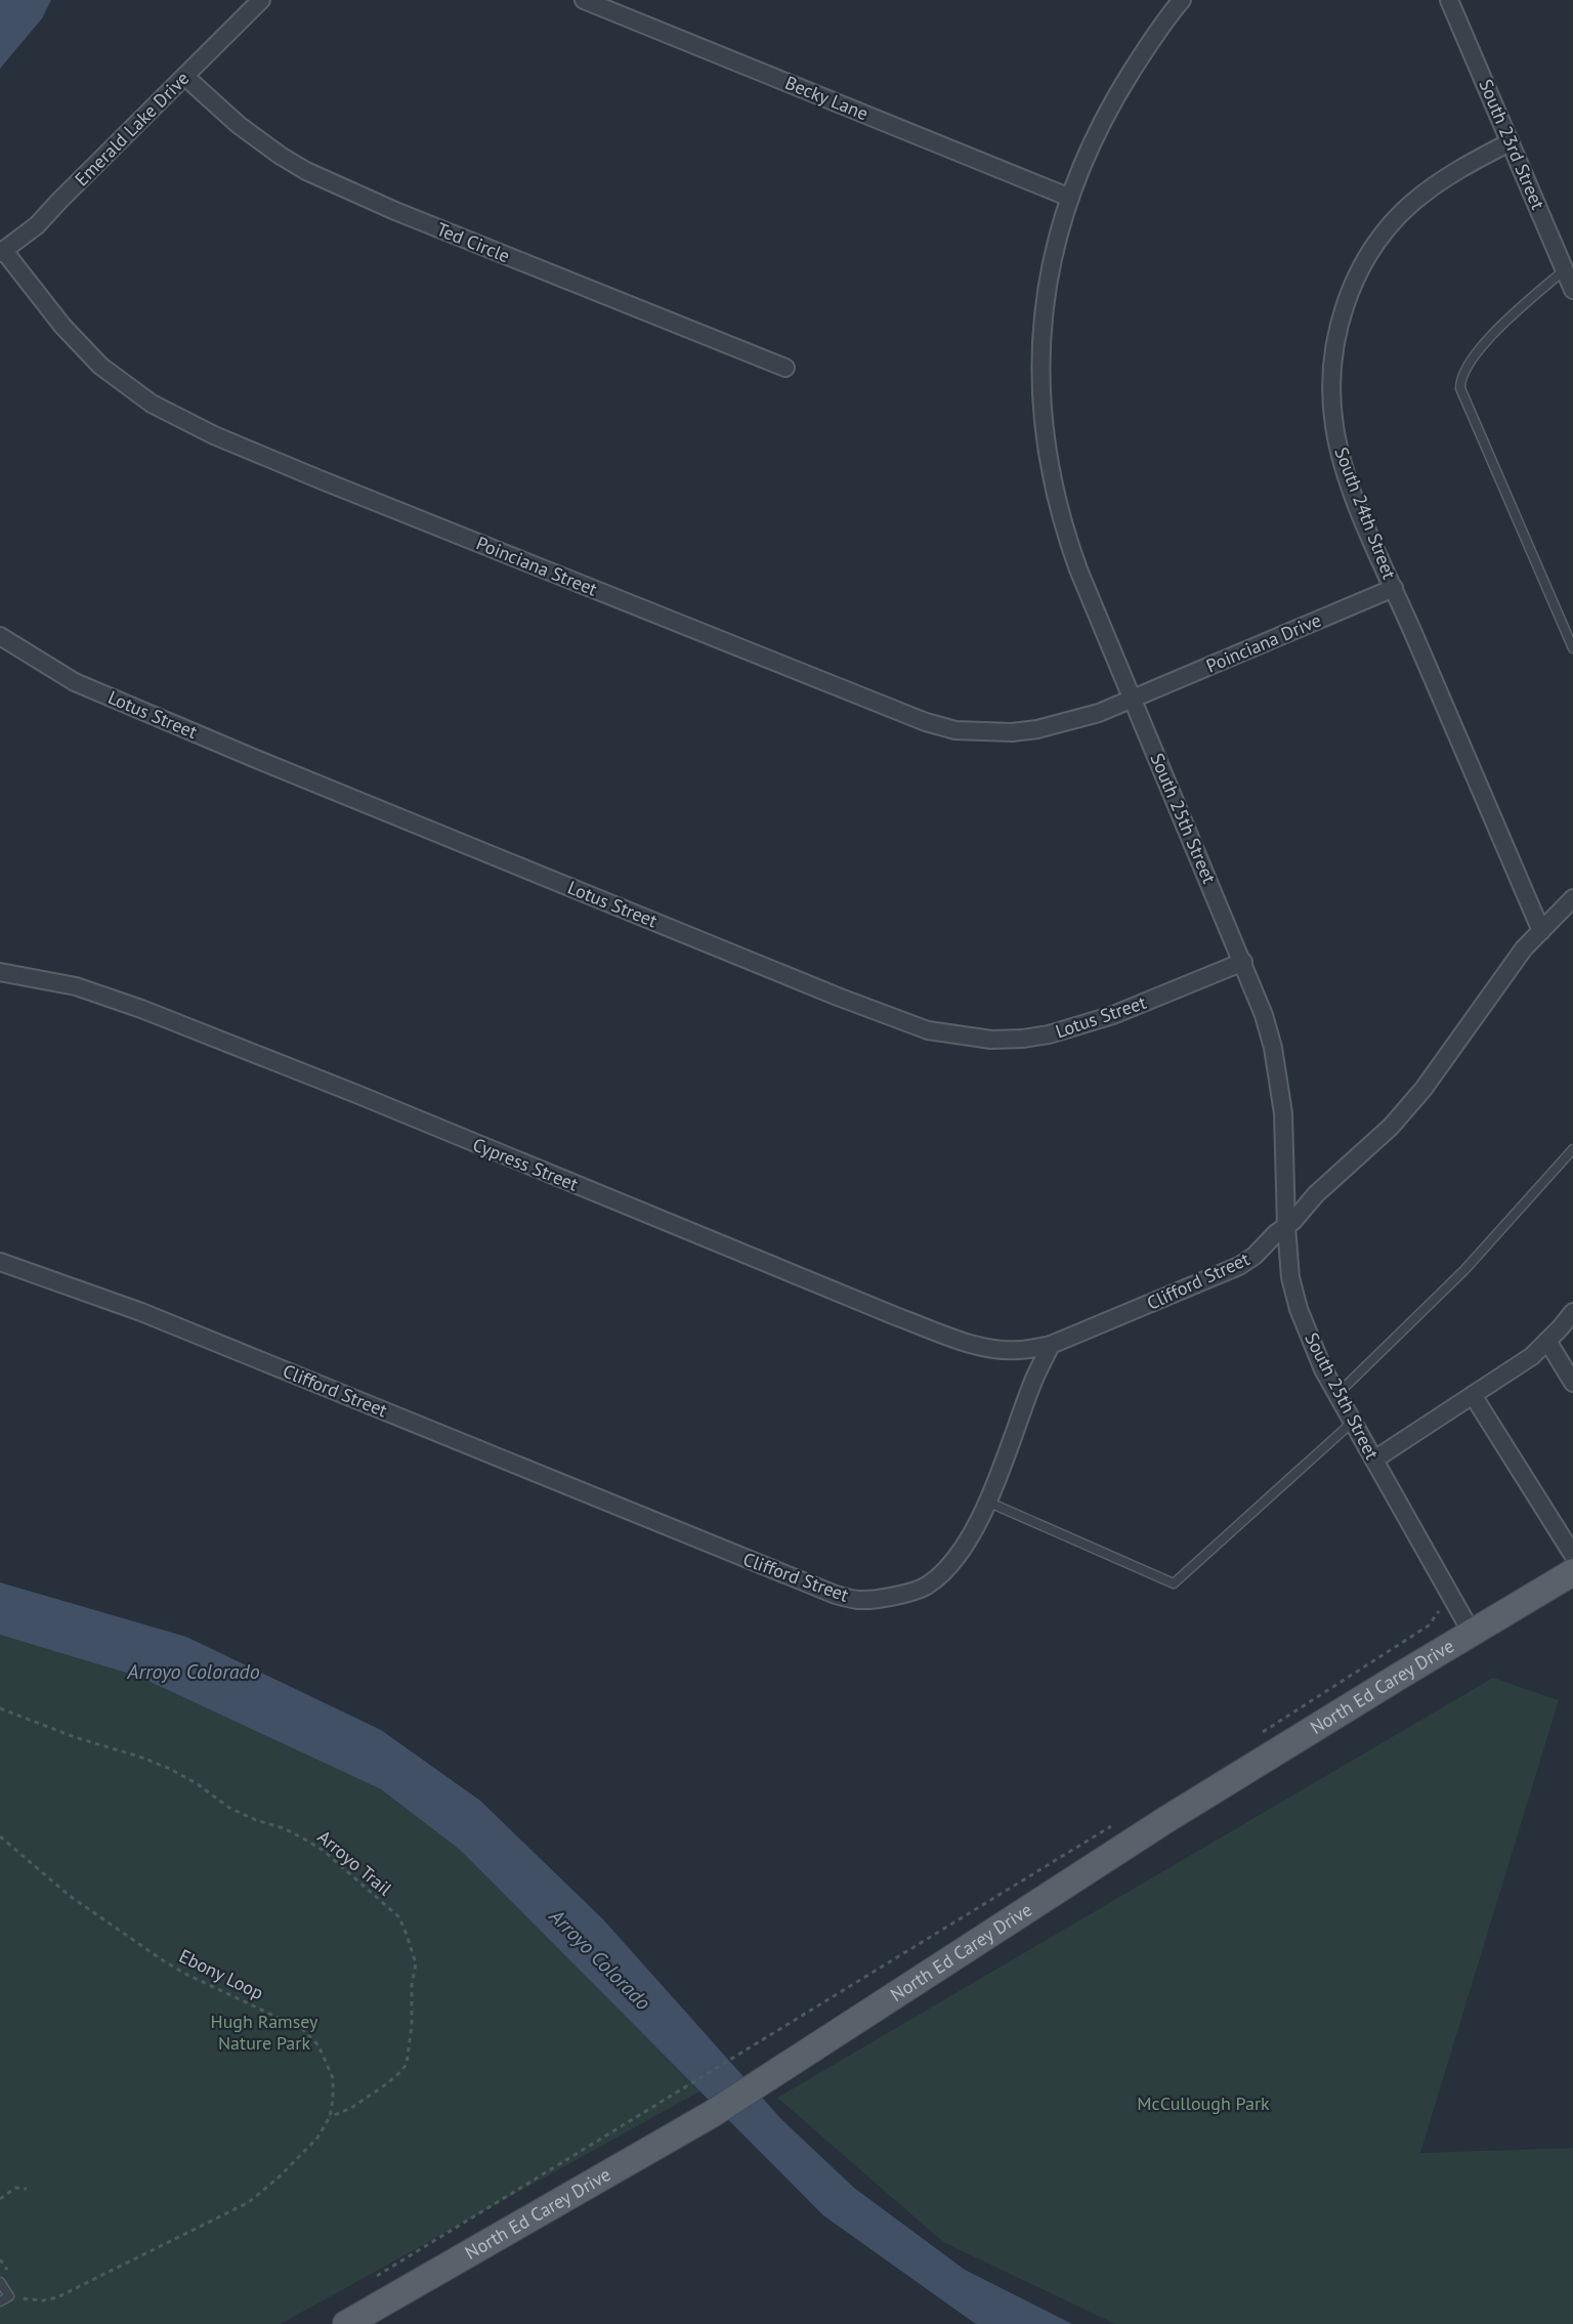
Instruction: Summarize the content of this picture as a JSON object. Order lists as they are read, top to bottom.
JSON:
{
  "streets": {
    "main road": ["North Ed Carey Drive"],
    "street": [
      "Becky Lane",
      "Emerald Lake Drive",
      "South 23rd Street",
      "Ted Circle",
      "South 24th Street",
      "Poinciana Street",
      "Poinciana Drive",
      "Lotus Street",
      "South 25th Street",
      "Cypress Street",
      "Clifford Street"
    ],
    "path": ["Arroyo Trail", "Ebony Loop"]
  },
  "crossings": [
    ["Becky Lane", "South 25th Street"],
    ["Emerald Lake Drive", "Ted Circle"],
    ["Emerald Lake Drive", "Poinciana Street"],
    ["South 23rd Street", "South 24th Street"],
    ["South 24th Street", "Poinciana Drive"],
    ["South 24th Street", "Clifford Street"],
    ["Poinciana Street", "Poinciana Drive"],
    ["Poinciana Street", "South 25th Street"],
    ["Poinciana Drive", "South 25th Street"],
    ["Lotus Street", "South 25th Street"],
    ["South 25th Street", "Clifford Street"],
    ["South 25th Street", "North Ed Carey Drive"],
    ["Cypress Street", "Clifford Street"],
    ["Arroyo Trail", "Ebony Loop"]
  ],
  "water": ["Arroyo Colorado"],
  "parks": ["Hugh Ramsey Nature Park", "McCullough Park"]
}
